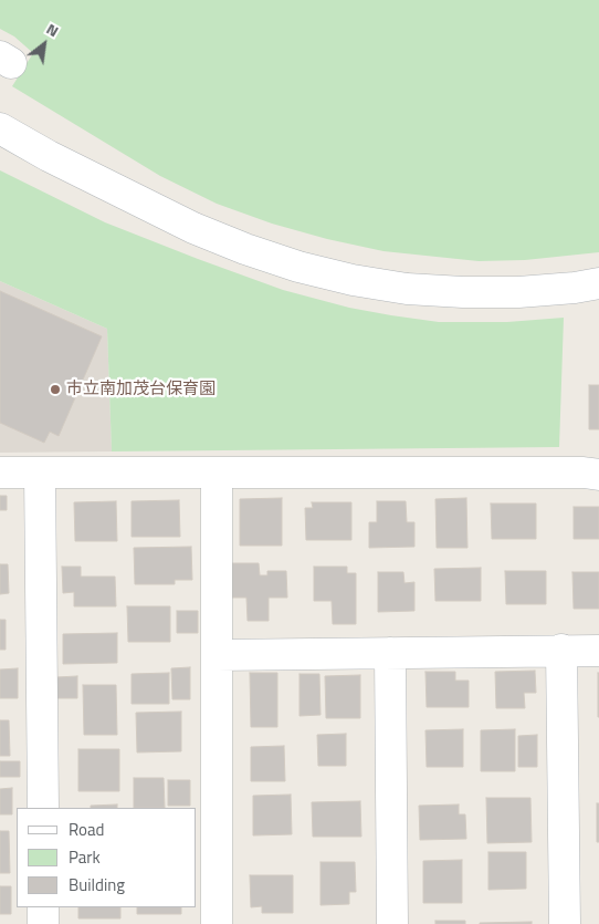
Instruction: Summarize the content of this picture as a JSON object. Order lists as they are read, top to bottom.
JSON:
{
  "places": ["市立南加茂台保育園"],
  "legend": ["Road", "Park", "Building"],
  "north": "top right"
}
